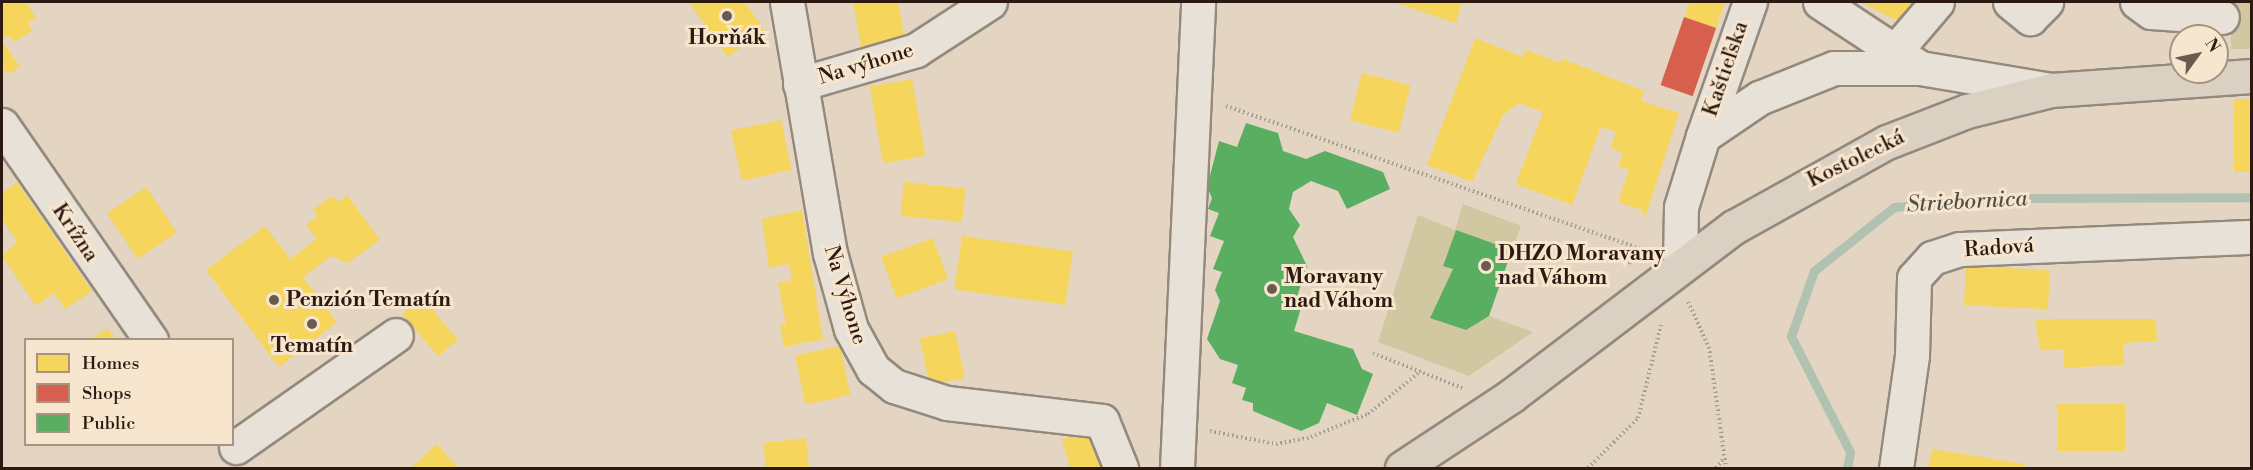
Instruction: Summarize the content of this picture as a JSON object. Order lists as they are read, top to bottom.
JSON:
{
  "streets": {
    "main road": ["Kostolecká"],
    "street": [
      "Na výhone",
      "Kaštieľska",
      "Krížna",
      "Radová",
      "Na Výhone"
    ]
  },
  "crossings": [
    ["Na výhone", "Na Výhone"],
    ["Kaštieľska", "Kostolecká"]
  ],
  "water": ["Striebornica"],
  "places": [
    "Horňák",
    "DHZO Moravany nad Váhom",
    "Moravany nad Váhom",
    "Penzión Tematín",
    "Tematín"
  ],
  "legend": ["Homes", "Shops", "Public"],
  "north": "top right"
}
